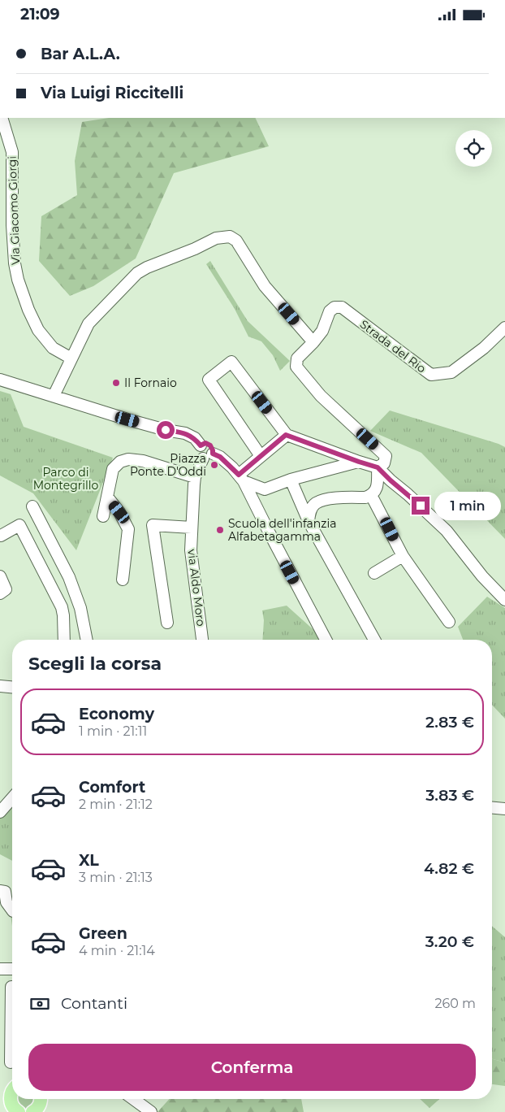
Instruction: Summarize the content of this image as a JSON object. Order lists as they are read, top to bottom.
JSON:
{
  "streets": {
    "street": ["Via Giacomo Giorgi", "Strada del Rio", "via Aldo Moro"]
  },
  "parks": ["Parco di Montegrillo"],
  "places": ["Il Fornaio", "Piazza Ponte D'Oddi", "Scuola dell'infanzia Alfabetagamma"],
  "page": {
    "status": "21:09",
    "banner": ["Bar A.L.A.", "Via Luigi Riccitelli"],
    "bubble": "1 min",
    "heading": "Scegli la corsa",
    "list": [
      {
        "name": "Economy",
        "note": "1 min · 21:11",
        "value": "2.83 €"
      },
      {
        "name": "Comfort",
        "note": "2 min · 21:12",
        "value": "3.83 €"
      },
      {
        "name": "XL",
        "note": "3 min · 21:13",
        "value": "4.82 €"
      },
      {
        "name": "Green",
        "note": "4 min · 21:14",
        "value": "3.20 €"
      }
    ],
    "pay": ["Contanti", "260 m"],
    "buttons": "Conferma"
  }
}
